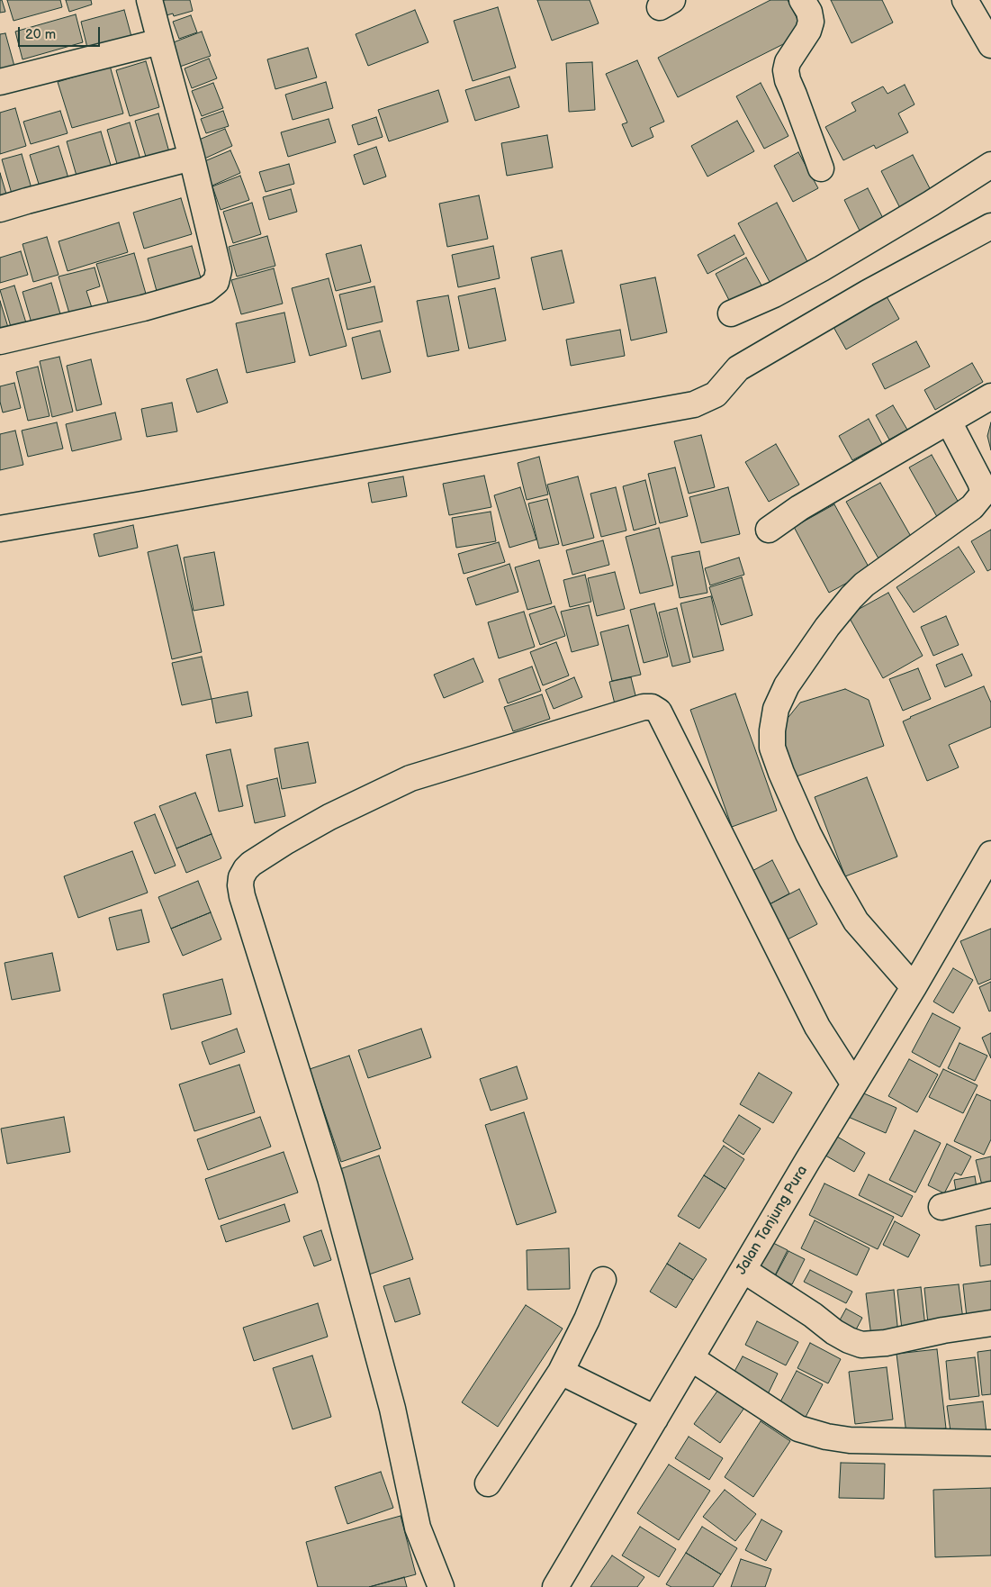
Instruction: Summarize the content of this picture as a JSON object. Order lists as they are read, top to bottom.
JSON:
{
  "streets": {
    "street": ["Jalan Tanjung Pura"]
  },
  "scale_bar": "20 m"
}
